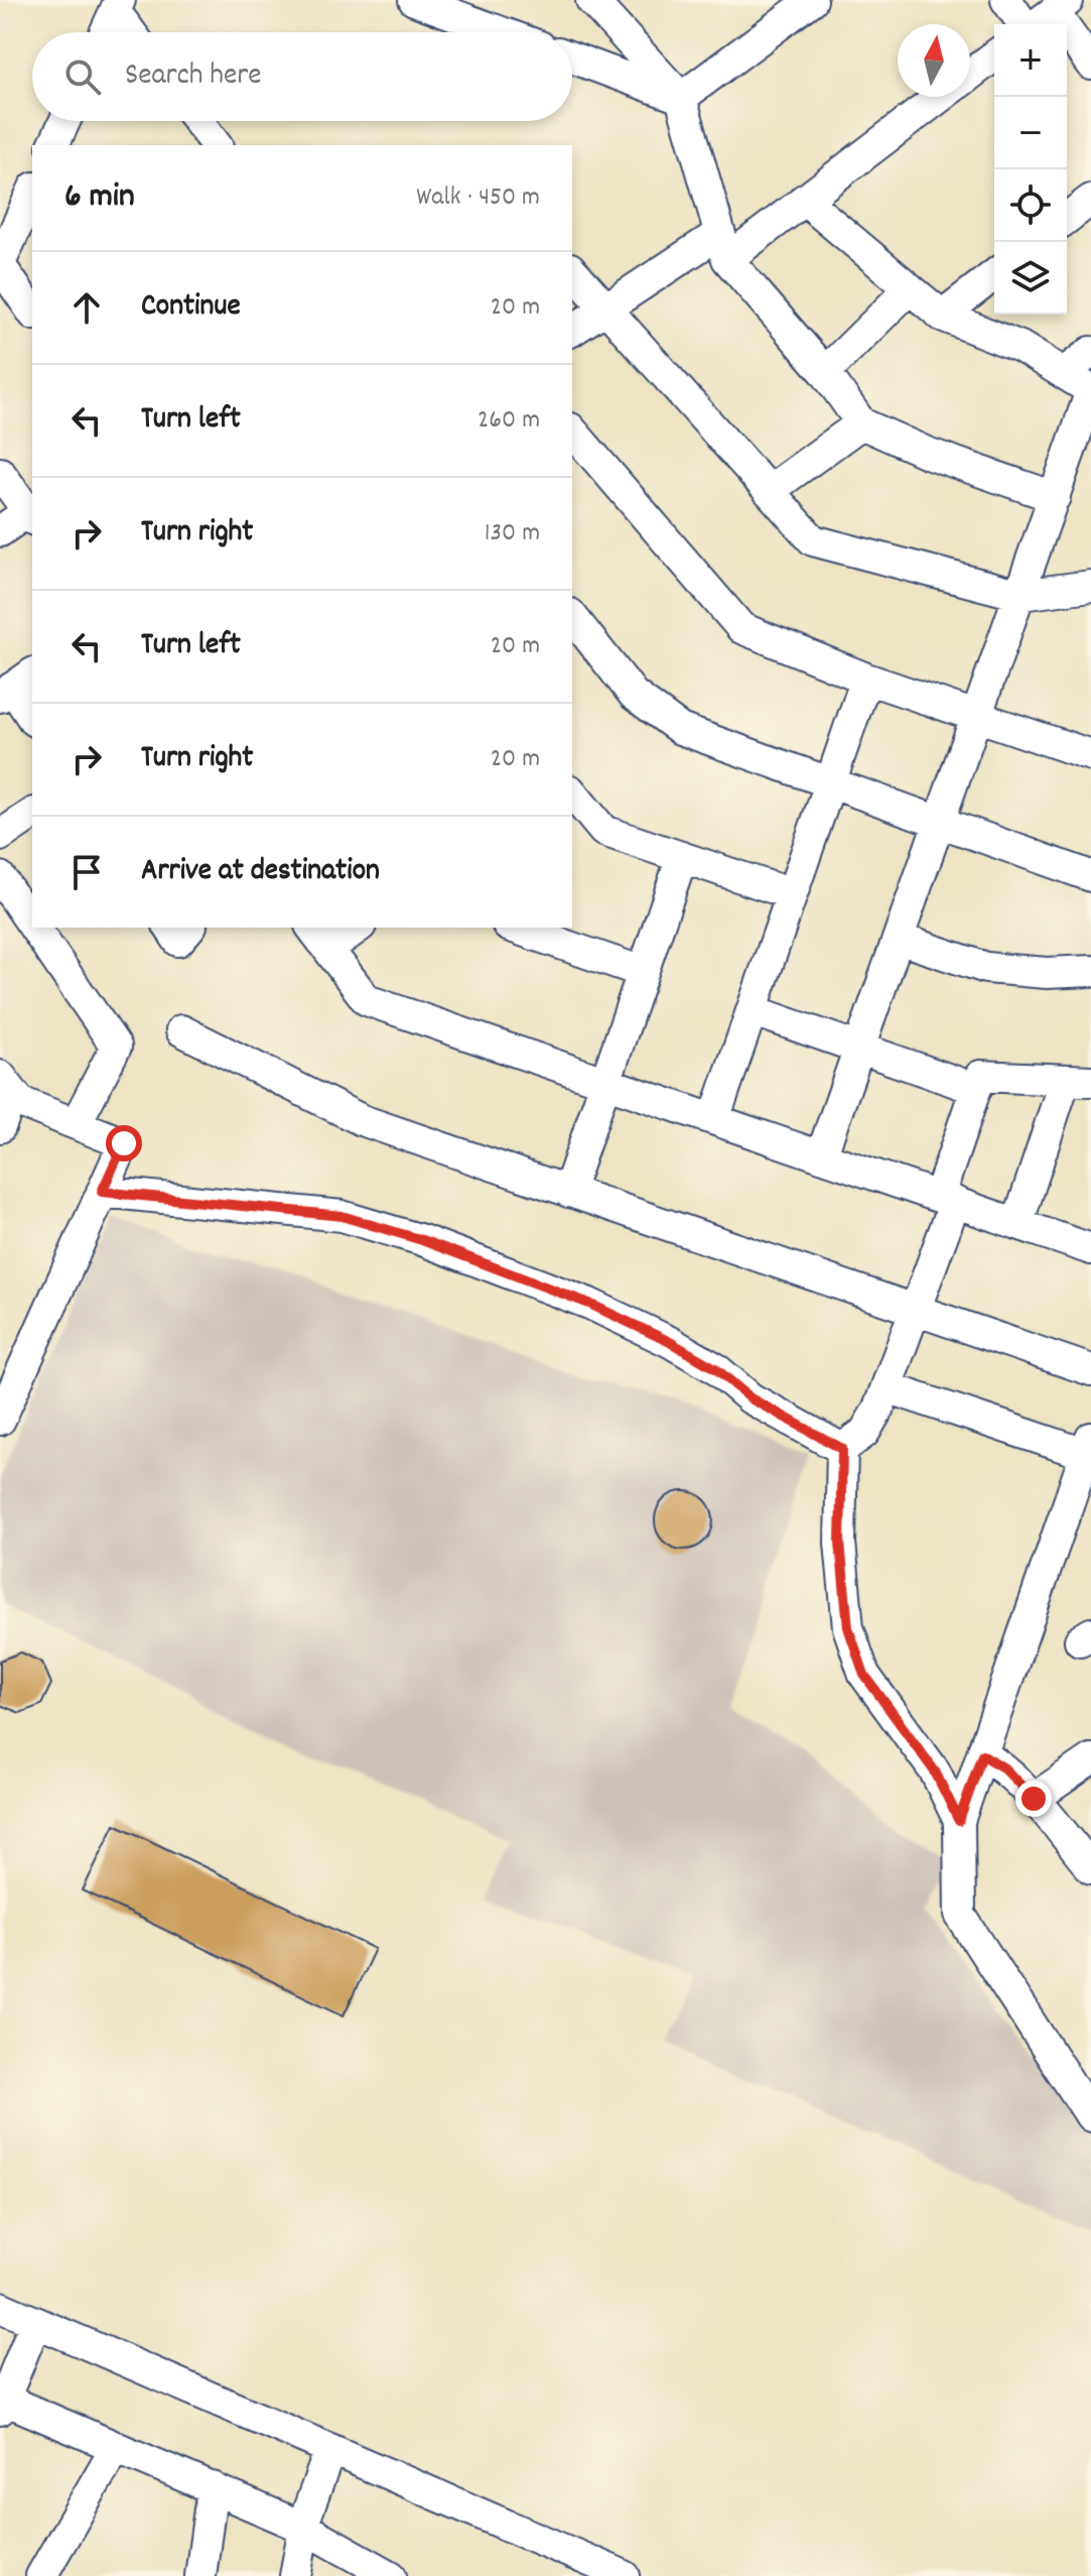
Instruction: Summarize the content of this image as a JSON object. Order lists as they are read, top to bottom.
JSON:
{
  "north": "top",
  "page": {
    "map_buttons": ["+", "−"],
    "search": "Search here",
    "heading": ["6 min", "Walk · 450 m"],
    "list": [
      ["Continue", "20 m"],
      ["Turn left", "260 m"],
      ["Turn right", "130 m"],
      ["Turn left", "20 m"],
      ["Turn right", "20 m"],
      "Arrive at destination"
    ]
  }
}
